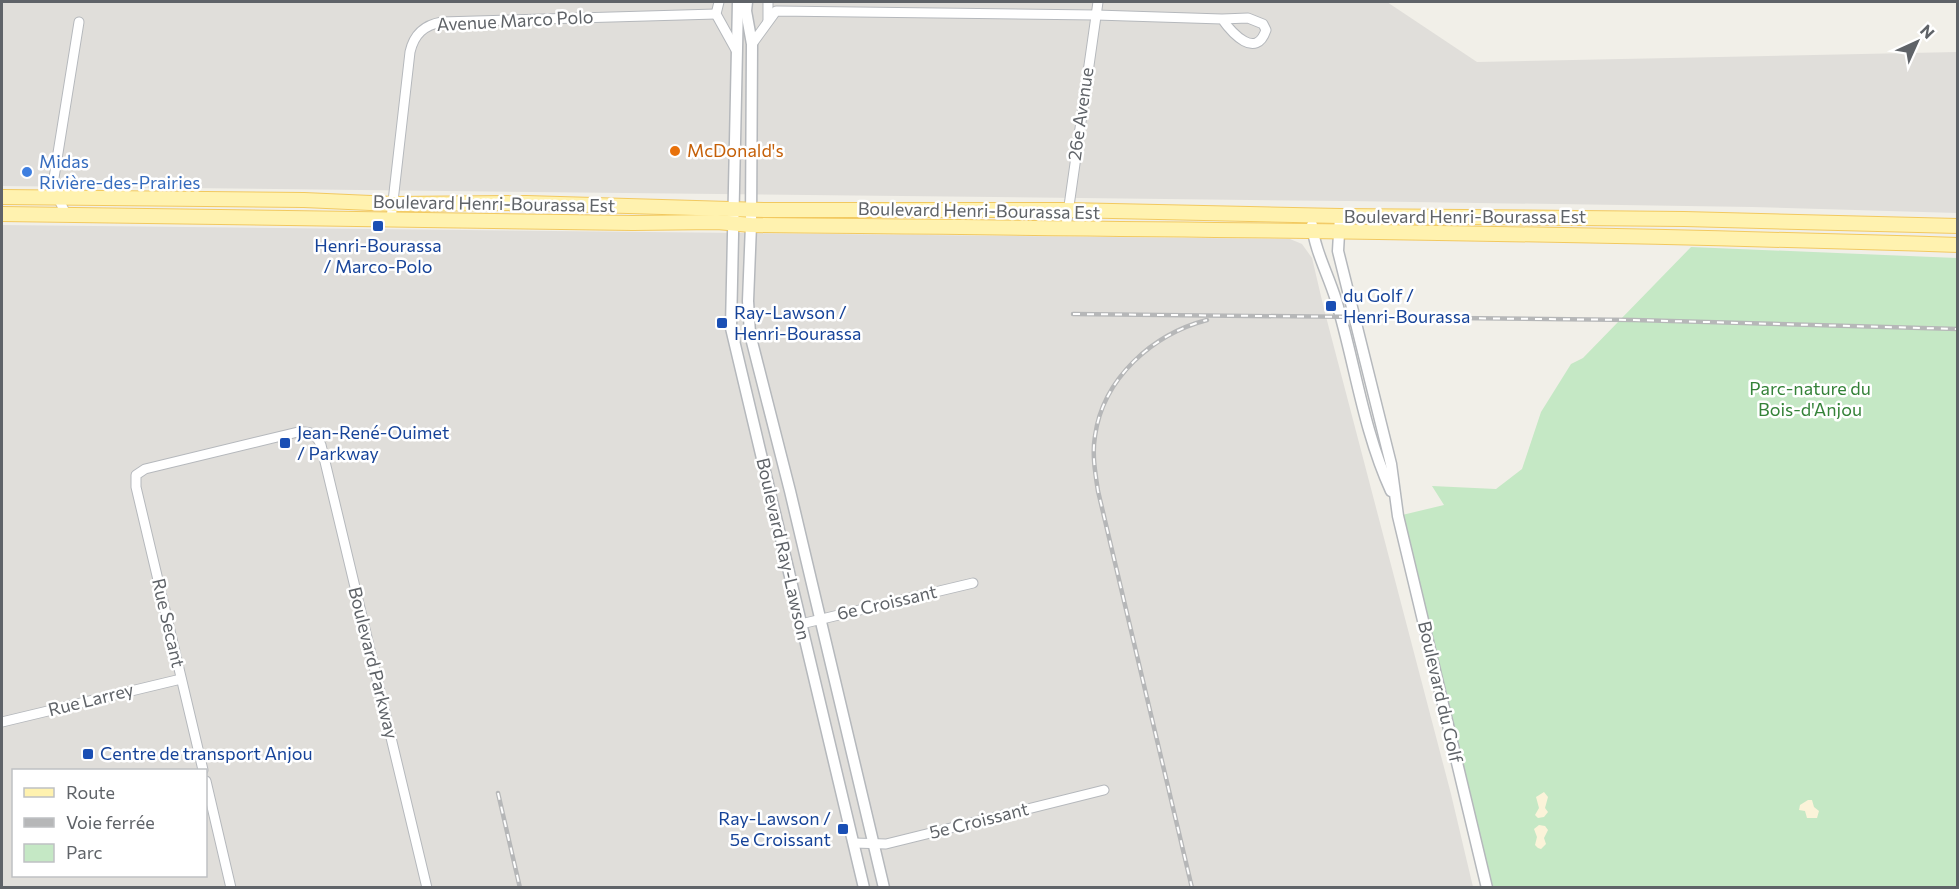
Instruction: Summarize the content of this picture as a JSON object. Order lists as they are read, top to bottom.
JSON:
{
  "streets": {
    "main road": ["Boulevard Henri-Bourassa Est"],
    "street": [
      "Avenue Marco Polo",
      "26e Avenue",
      "Boulevard Ray-Lawson",
      "6e Croissant",
      "Rue Secant",
      "Boulevard Parkway",
      "Boulevard du Golf",
      "Rue Larrey",
      "5e Croissant"
    ]
  },
  "crossings": [
    ["Avenue Marco Polo", "Boulevard Henri-Bourassa Est"],
    ["26e Avenue", "Boulevard Henri-Bourassa Est"],
    ["Boulevard Henri-Bourassa Est", "Boulevard Ray-Lawson"],
    ["Boulevard Henri-Bourassa Est", "Boulevard du Golf"],
    ["Boulevard Ray-Lawson", "6e Croissant"],
    ["Boulevard Ray-Lawson", "5e Croissant"],
    ["Rue Secant", "Boulevard Parkway"],
    ["Rue Secant", "Rue Larrey"]
  ],
  "parks": ["Parc-nature du Bois-d'Anjou"],
  "places": {
    "other": ["McDonald's", "Midas Rivière-des-Prairies"],
    "transit": [
      "Henri-Bourassa / Marco-Polo",
      "du Golf / Henri-Bourassa",
      "Ray-Lawson / Henri-Bourassa",
      "Jean-René-Ouimet / Parkway",
      "Centre de transport Anjou",
      "Ray-Lawson / 5e Croissant"
    ]
  },
  "legend": ["Route", "Voie ferrée", "Parc"],
  "north": "top right"
}
